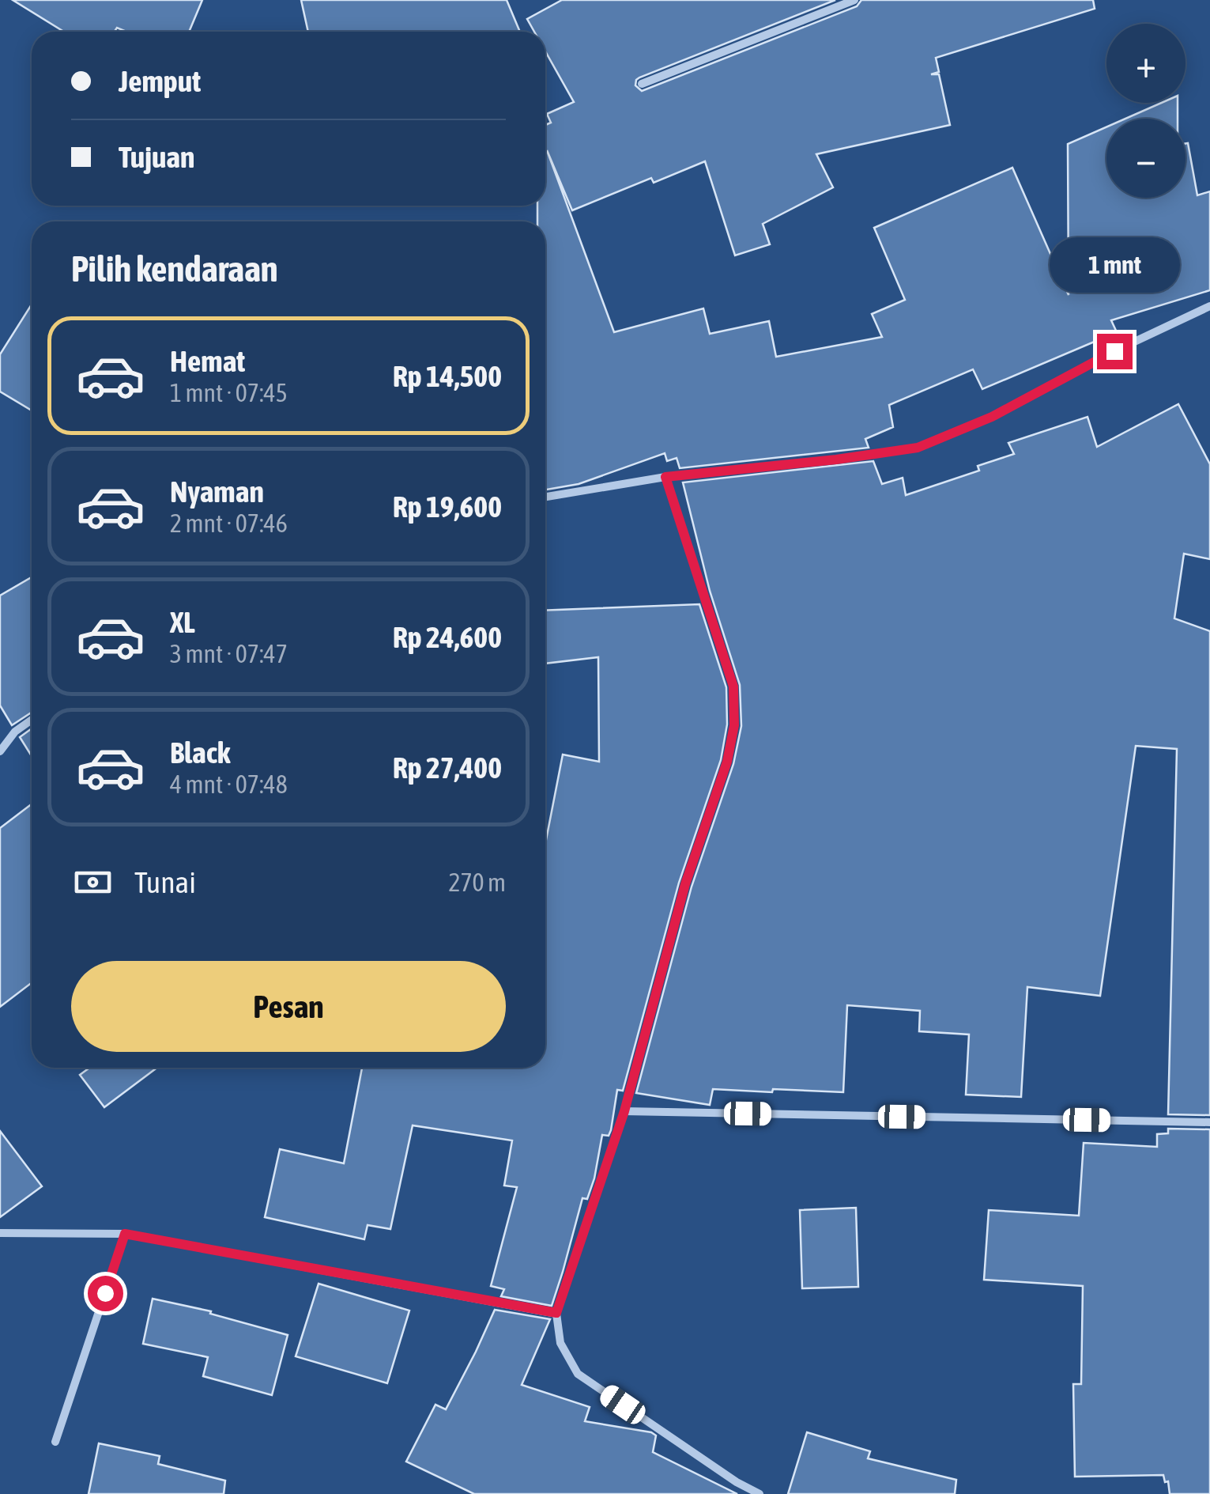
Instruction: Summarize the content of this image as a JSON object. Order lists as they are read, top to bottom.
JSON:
{
  "page": {
    "map_buttons": ["+", "−"],
    "banner": ["Jemput", "Tujuan"],
    "heading": "Pilih kendaraan",
    "bubble": "1 mnt",
    "list": [
      {
        "name": "Hemat",
        "note": "1 mnt · 07:45",
        "value": "Rp 14,500"
      },
      {
        "name": "Nyaman",
        "note": "2 mnt · 07:46",
        "value": "Rp 19,600"
      },
      {
        "name": "XL",
        "note": "3 mnt · 07:47",
        "value": "Rp 24,600"
      },
      {
        "name": "Black",
        "note": "4 mnt · 07:48",
        "value": "Rp 27,400"
      }
    ],
    "pay": ["Tunai", "270 m"],
    "buttons": "Pesan"
  }
}
